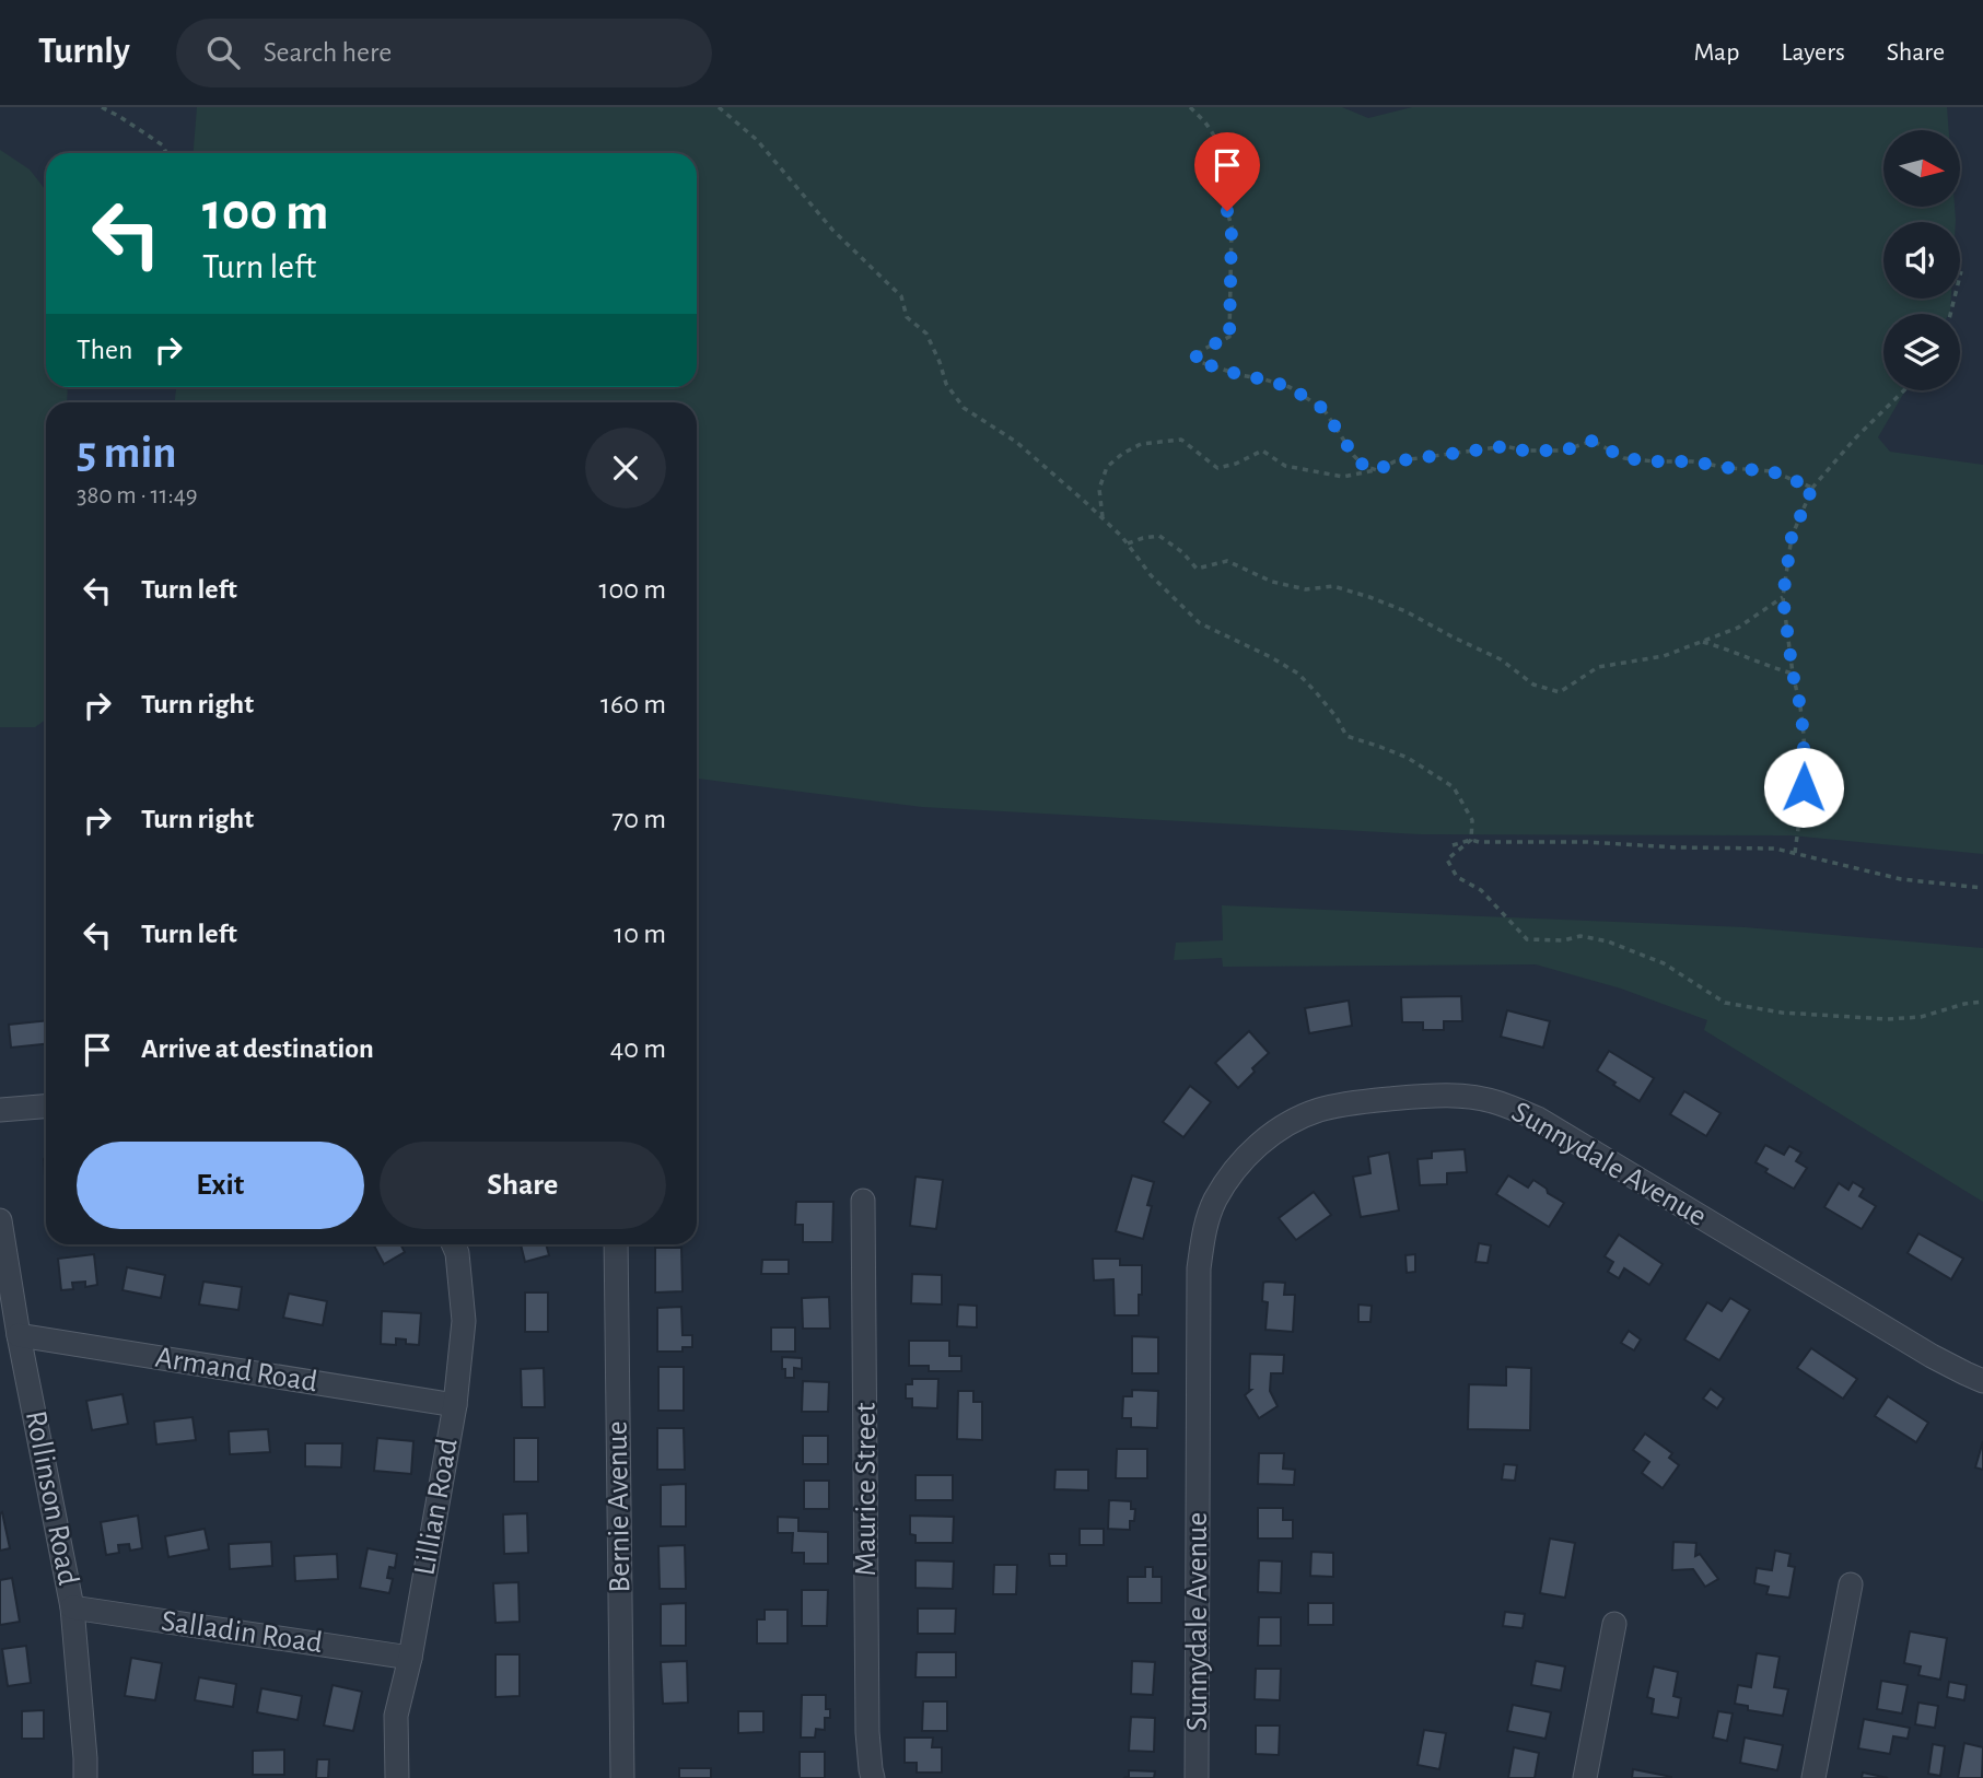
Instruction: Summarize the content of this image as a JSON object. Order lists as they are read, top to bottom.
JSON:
{
  "streets": {
    "street": [
      "Sunnydale Avenue",
      "Armand Road",
      "Maurice Street",
      "Rollinson Road",
      "Lillian Road",
      "Bernie Avenue",
      "Salladin Road"
    ]
  },
  "crossings": [
    ["Armand Road", "Rollinson Road"],
    ["Armand Road", "Lillian Road"],
    ["Rollinson Road", "Salladin Road"],
    ["Lillian Road", "Salladin Road"]
  ],
  "north": "right",
  "page": {
    "header": "Turnly",
    "search": "Search here",
    "nav": ["Map", "Layers", "Share"],
    "turn": ["100 m", "Turn left"],
    "then": "Then",
    "heading": ["5 min", "380 m · 11:49"],
    "list": [
      {
        "name": "Turn left",
        "value": "100 m"
      },
      {
        "name": "Turn right",
        "value": "160 m"
      },
      {
        "name": "Turn right",
        "value": "70 m"
      },
      {
        "name": "Turn left",
        "value": "10 m"
      },
      {
        "name": "Arrive at destination",
        "value": "40 m"
      }
    ],
    "buttons": ["Exit", "Share"]
  }
}
